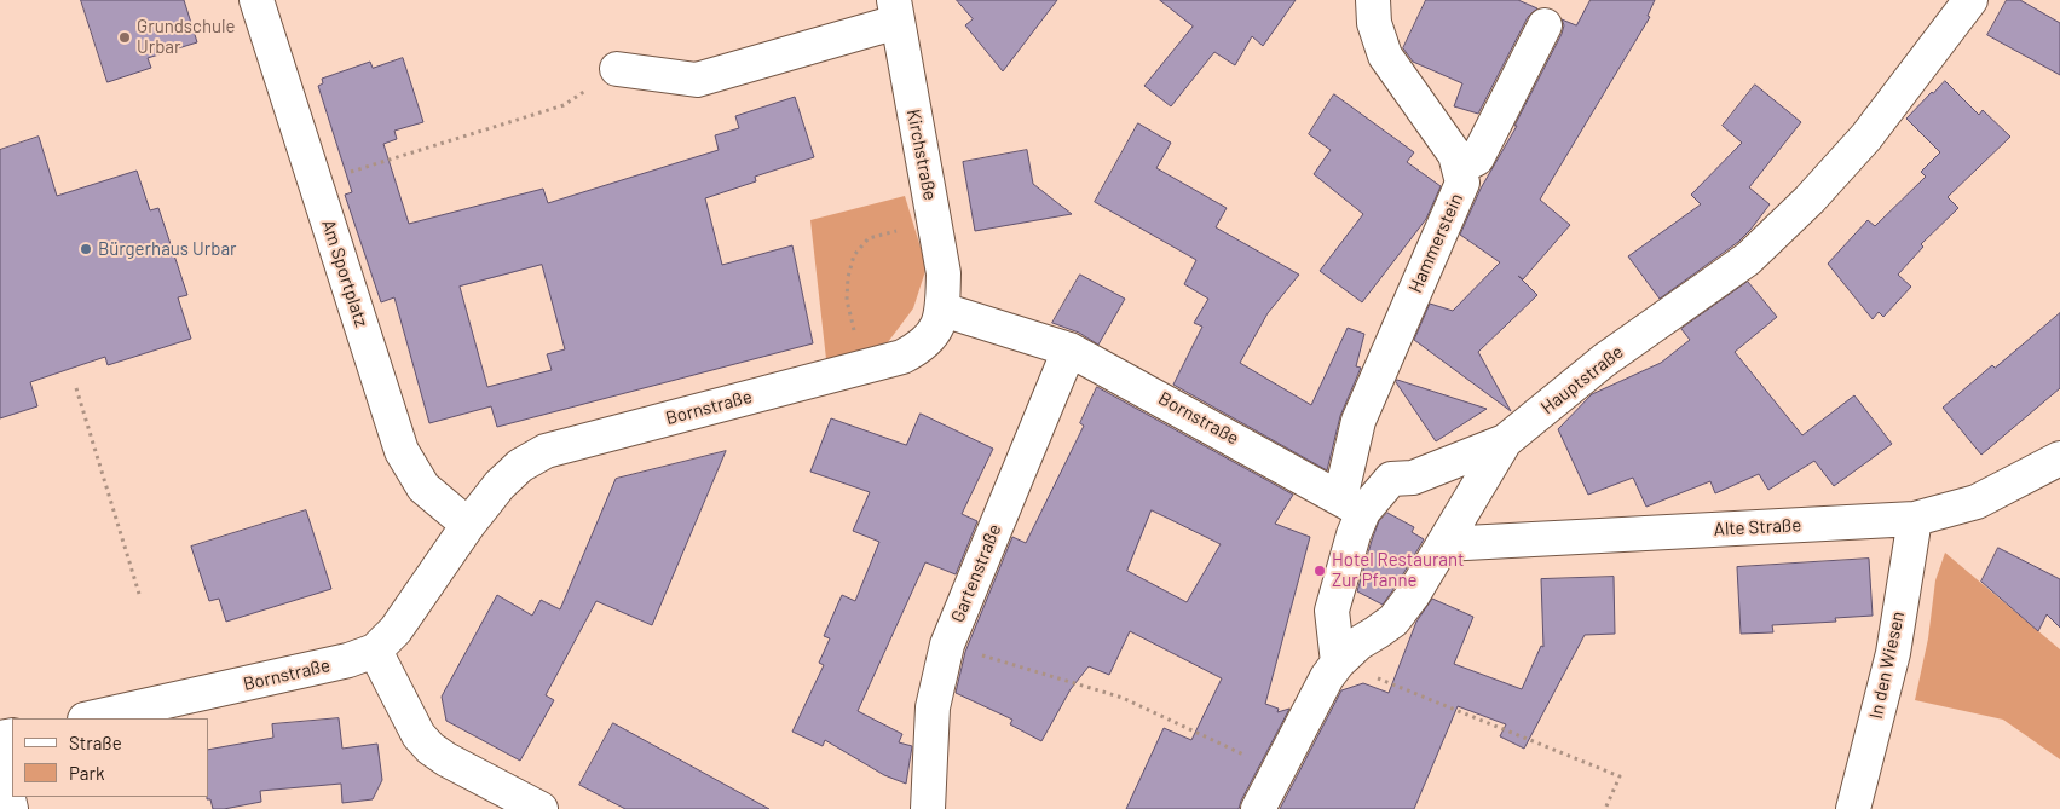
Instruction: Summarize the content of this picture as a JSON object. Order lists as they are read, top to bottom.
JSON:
{
  "streets": {
    "street": [
      "Kirchstraße",
      "Hammerstein",
      "Am Sportplatz",
      "Hauptstraße",
      "Bornstraße",
      "Alte Straße",
      "Gartenstraße",
      "In den Wiesen"
    ]
  },
  "crossings": [
    ["Kirchstraße", "Bornstraße"],
    ["Hammerstein", "Bornstraße"],
    ["Am Sportplatz", "Bornstraße"],
    ["Hauptstraße", "Alte Straße"],
    ["Bornstraße", "Gartenstraße"],
    ["Alte Straße", "In den Wiesen"]
  ],
  "places": ["Grundschule Urbar", "Bürgerhaus Urbar", "Hotel Restaurant Zur Pfanne"],
  "legend": ["Straße", "Park"]
}
